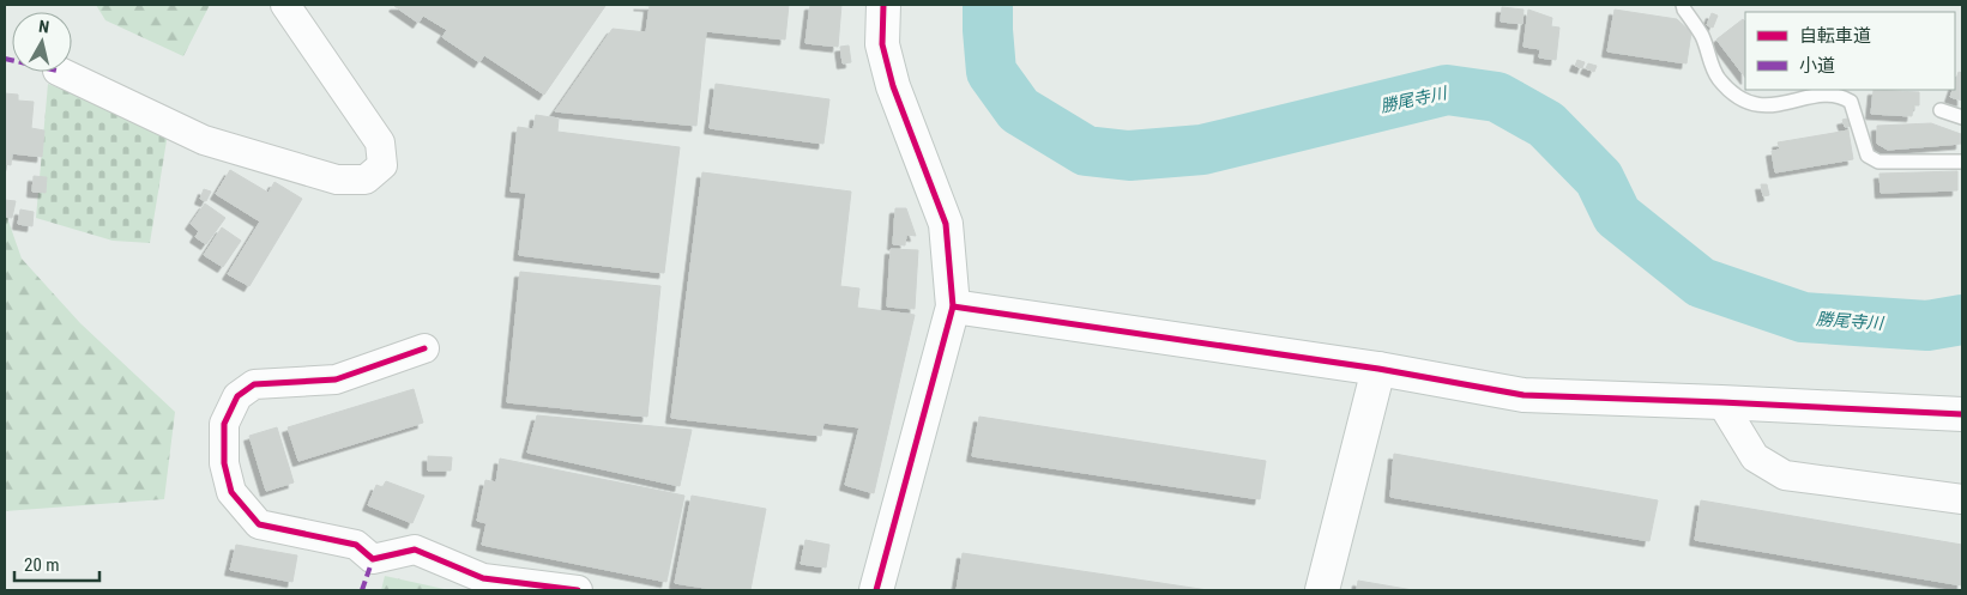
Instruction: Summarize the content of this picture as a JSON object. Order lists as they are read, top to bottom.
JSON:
{
  "water": ["勝尾寺川"],
  "legend": ["自転車道", "小道"],
  "scale_bar": "20 m",
  "north": "top"
}
